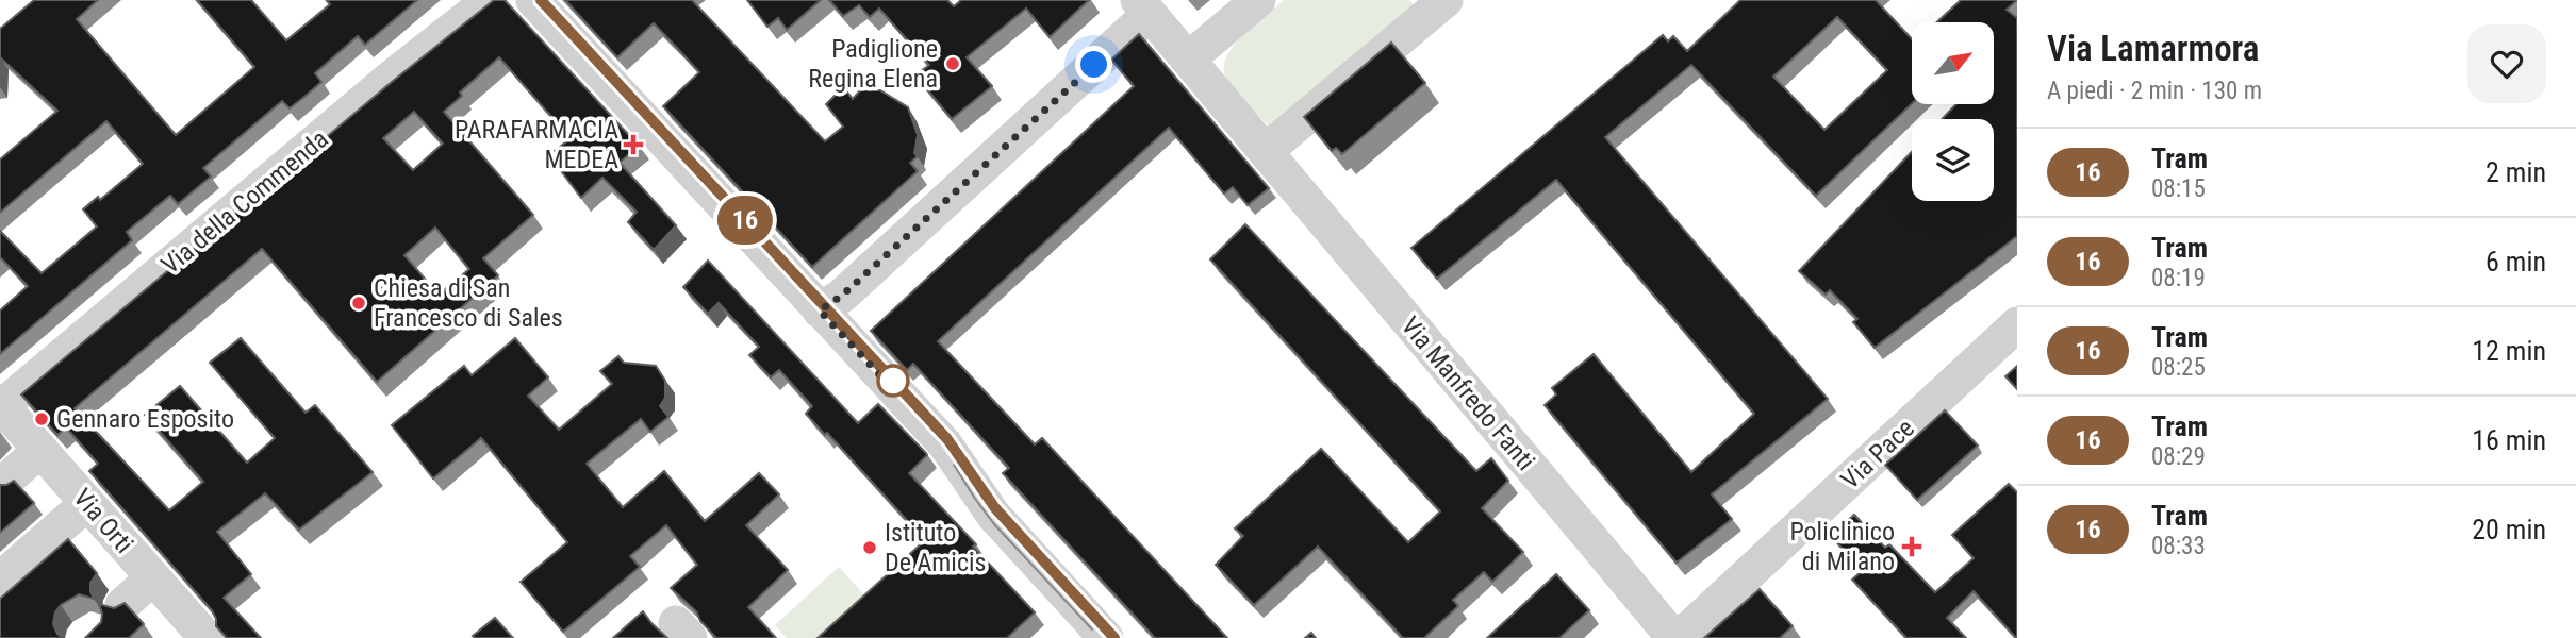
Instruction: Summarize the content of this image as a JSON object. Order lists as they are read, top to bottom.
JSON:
{
  "streets": {
    "street": [
      "Via della Commenda",
      "Via Manfredo Fanti",
      "Via Pace",
      "Via Orti"
    ]
  },
  "crossings": [
    ["Via della Commenda", "Via Orti"],
    ["Via Manfredo Fanti", "Via Pace"]
  ],
  "places": {
    "other": [
      "Padiglione Regina Elena",
      "Chiesa di San Francesco di Sales",
      "Gennaro Esposito",
      "Istituto De Amicis"
    ],
    "health": ["PARAFARMACIA MEDEA", "Policlinico di Milano"]
  },
  "lines": ["tram line 16"],
  "north": "top right",
  "page": {
    "on_map": "16",
    "heading": ["Via Lamarmora", "A piedi · 2 min · 130 m"],
    "list": [
      {
        "mark": "16",
        "name": "Tram",
        "note": "08:15",
        "value": "2 min"
      },
      {
        "mark": "16",
        "name": "Tram",
        "note": "08:19",
        "value": "6 min"
      },
      {
        "mark": "16",
        "name": "Tram",
        "note": "08:25",
        "value": "12 min"
      },
      {
        "mark": "16",
        "name": "Tram",
        "note": "08:29",
        "value": "16 min"
      },
      {
        "mark": "16",
        "name": "Tram",
        "note": "08:33",
        "value": "20 min"
      }
    ]
  }
}
